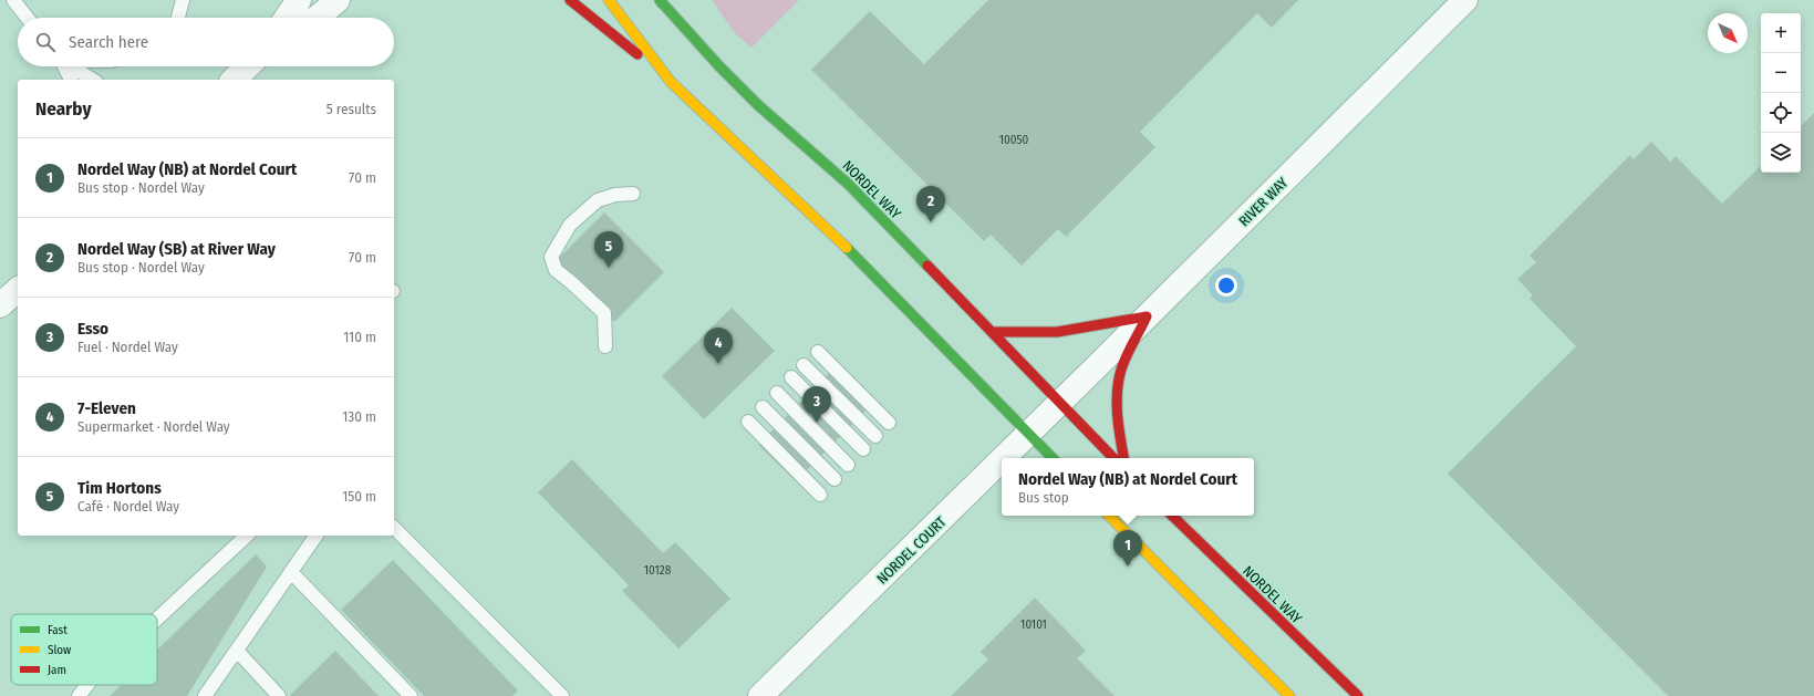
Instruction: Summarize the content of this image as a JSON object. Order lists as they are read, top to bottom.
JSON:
{
  "streets": {
    "street": ["NORDEL WAY", "RIVER WAY", "NORDEL COURT"]
  },
  "crossings": [
    ["NORDEL WAY", "RIVER WAY"],
    ["NORDEL WAY", "NORDEL COURT"],
    ["RIVER WAY", "NORDEL COURT"]
  ],
  "house_numbers": ["10050", "10128", "10101"],
  "legend": ["Fast", "Slow", "Jam"],
  "north": "bottom right",
  "page": {
    "map_buttons": ["+", "−"],
    "search": "Search here",
    "heading": ["Nearby", "5 results"],
    "list": [
      {
        "mark": "1",
        "name": "Nordel Way (NB) at Nordel Court",
        "note": "Bus stop · Nordel Way",
        "value": "70 m"
      },
      {
        "mark": "2",
        "name": "Nordel Way (SB) at River Way",
        "note": "Bus stop · Nordel Way",
        "value": "70 m"
      },
      {
        "mark": "3",
        "name": "Esso",
        "note": "Fuel · Nordel Way",
        "value": "110 m"
      },
      {
        "mark": "4",
        "name": "7-Eleven",
        "note": "Supermarket · Nordel Way",
        "value": "130 m"
      },
      {
        "mark": "5",
        "name": "Tim Hortons",
        "note": "Café · Nordel Way",
        "value": "150 m"
      }
    ],
    "pins": [
      "2",
      "5",
      "4",
      "3",
      "1"
    ],
    "popup": ["Nordel Way (NB) at Nordel Court", "Bus stop"]
  }
}
